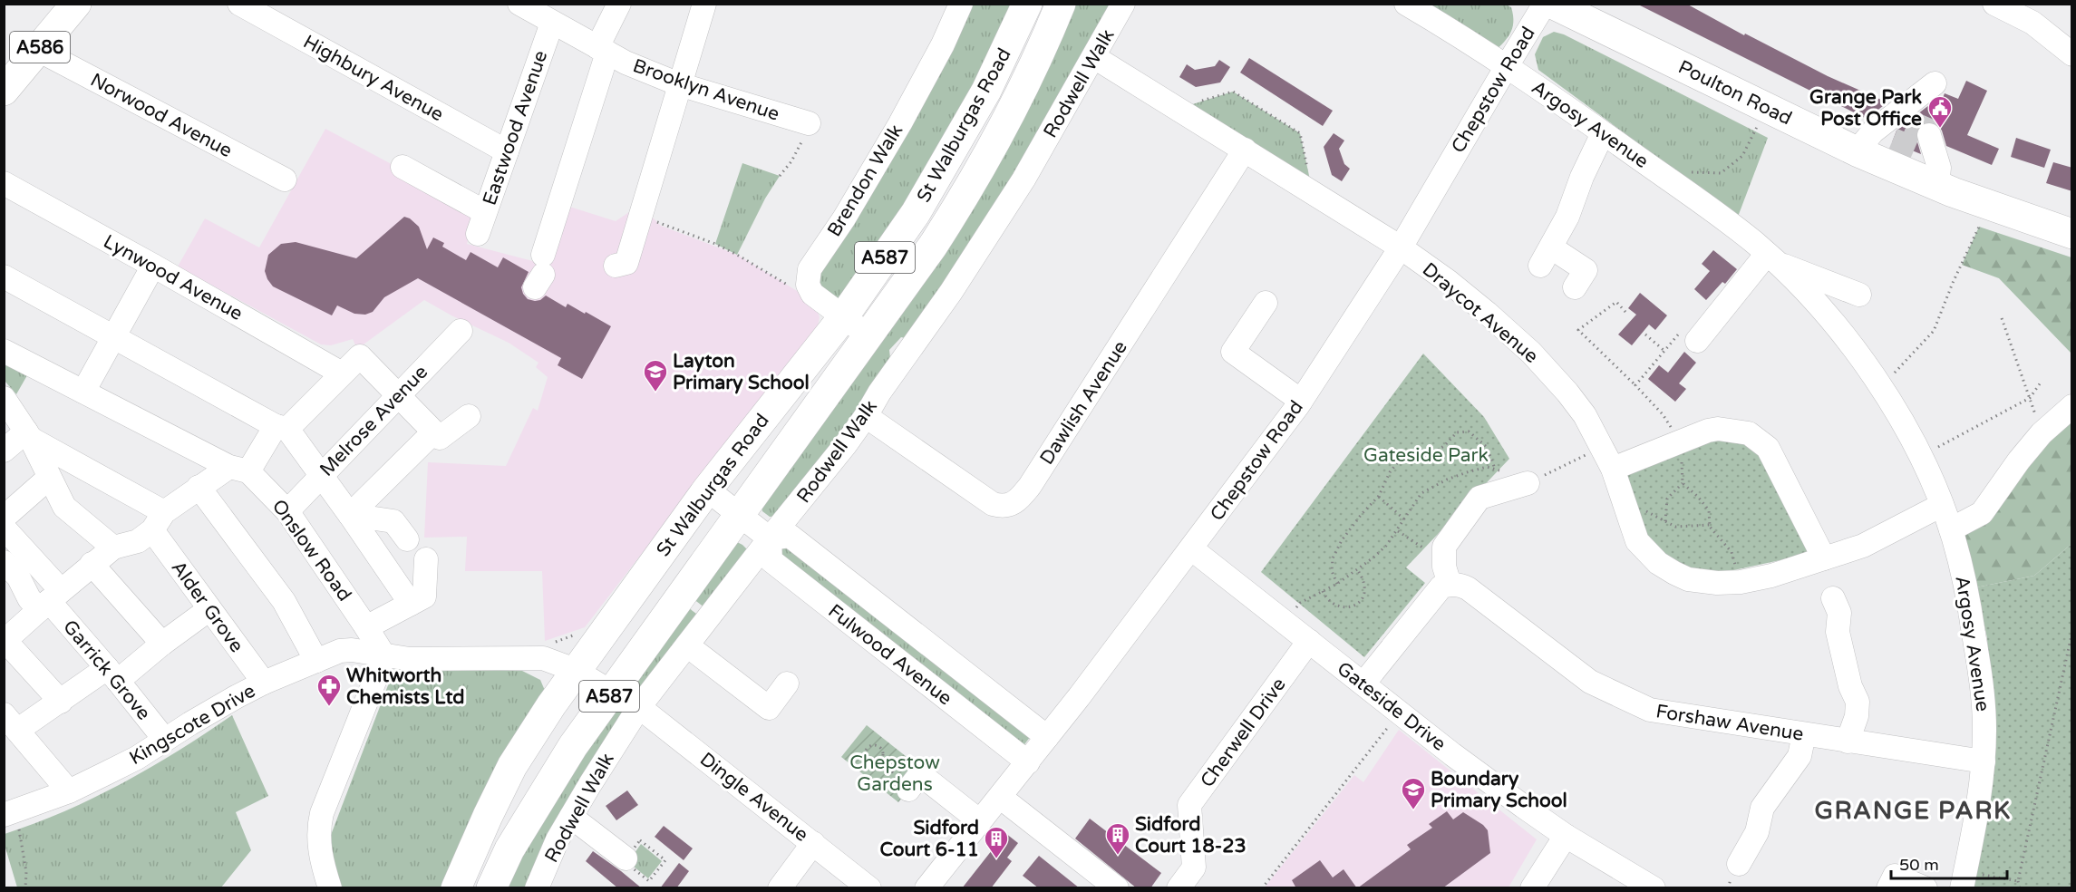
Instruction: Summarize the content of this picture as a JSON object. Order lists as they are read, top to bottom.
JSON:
{
  "streets": {
    "main road": [
      "A586",
      "Poulton Road",
      "St Walburgas Road",
      "A587"
    ],
    "street": [
      "Highbury Avenue",
      "Rodwell Walk",
      "Brooklyn Avenue",
      "Chepstow Road",
      "Norwood Avenue",
      "Argosy Avenue",
      "Eastwood Avenue",
      "Brendon Walk",
      "Lynwood Avenue",
      "Draycot Avenue",
      "Dawlish Avenue",
      "Melrose Avenue",
      "Onslow Road",
      "Alder Grove",
      "Fulwood Avenue",
      "Garrick Grove",
      "Gateside Drive",
      "Forshaw Avenue",
      "Kingscote Drive",
      "Cherwell Drive",
      "Dingle Avenue"
    ]
  },
  "crossings": [
    ["A586", "Norwood Avenue"],
    ["Highbury Avenue", "Eastwood Avenue"],
    ["Rodwell Walk", "Draycot Avenue"],
    ["Rodwell Walk", "Dawlish Avenue"],
    ["Rodwell Walk", "Fulwood Avenue"],
    ["Rodwell Walk", "Dingle Avenue"],
    ["Brooklyn Avenue", "Eastwood Avenue"],
    ["Chepstow Road", "Argosy Avenue"],
    ["Chepstow Road", "Draycot Avenue"],
    ["Chepstow Road", "Fulwood Avenue"],
    ["Chepstow Road", "Gateside Drive"],
    ["Argosy Avenue", "Draycot Avenue"],
    ["Argosy Avenue", "Forshaw Avenue"],
    ["Draycot Avenue", "Dawlish Avenue"],
    ["Melrose Avenue", "Onslow Road"],
    ["Onslow Road", "Kingscote Drive"],
    ["Alder Grove", "Kingscote Drive"],
    ["Garrick Grove", "Kingscote Drive"],
    ["Gateside Drive", "Cherwell Drive"]
  ],
  "districts": ["GRANGE PARK"],
  "parks": ["Gateside Park", "Chepstow Gardens"],
  "places": {
    "public building": ["Grange Park Post Office"],
    "school or university": ["Layton Primary School", "Boundary Primary School"],
    "pharmacy": ["Whitworth Chemists Ltd"],
    "building": ["Sidford Court 18-23", "Sidford Court 6-11"]
  },
  "scale_bar": "50 m"
}
